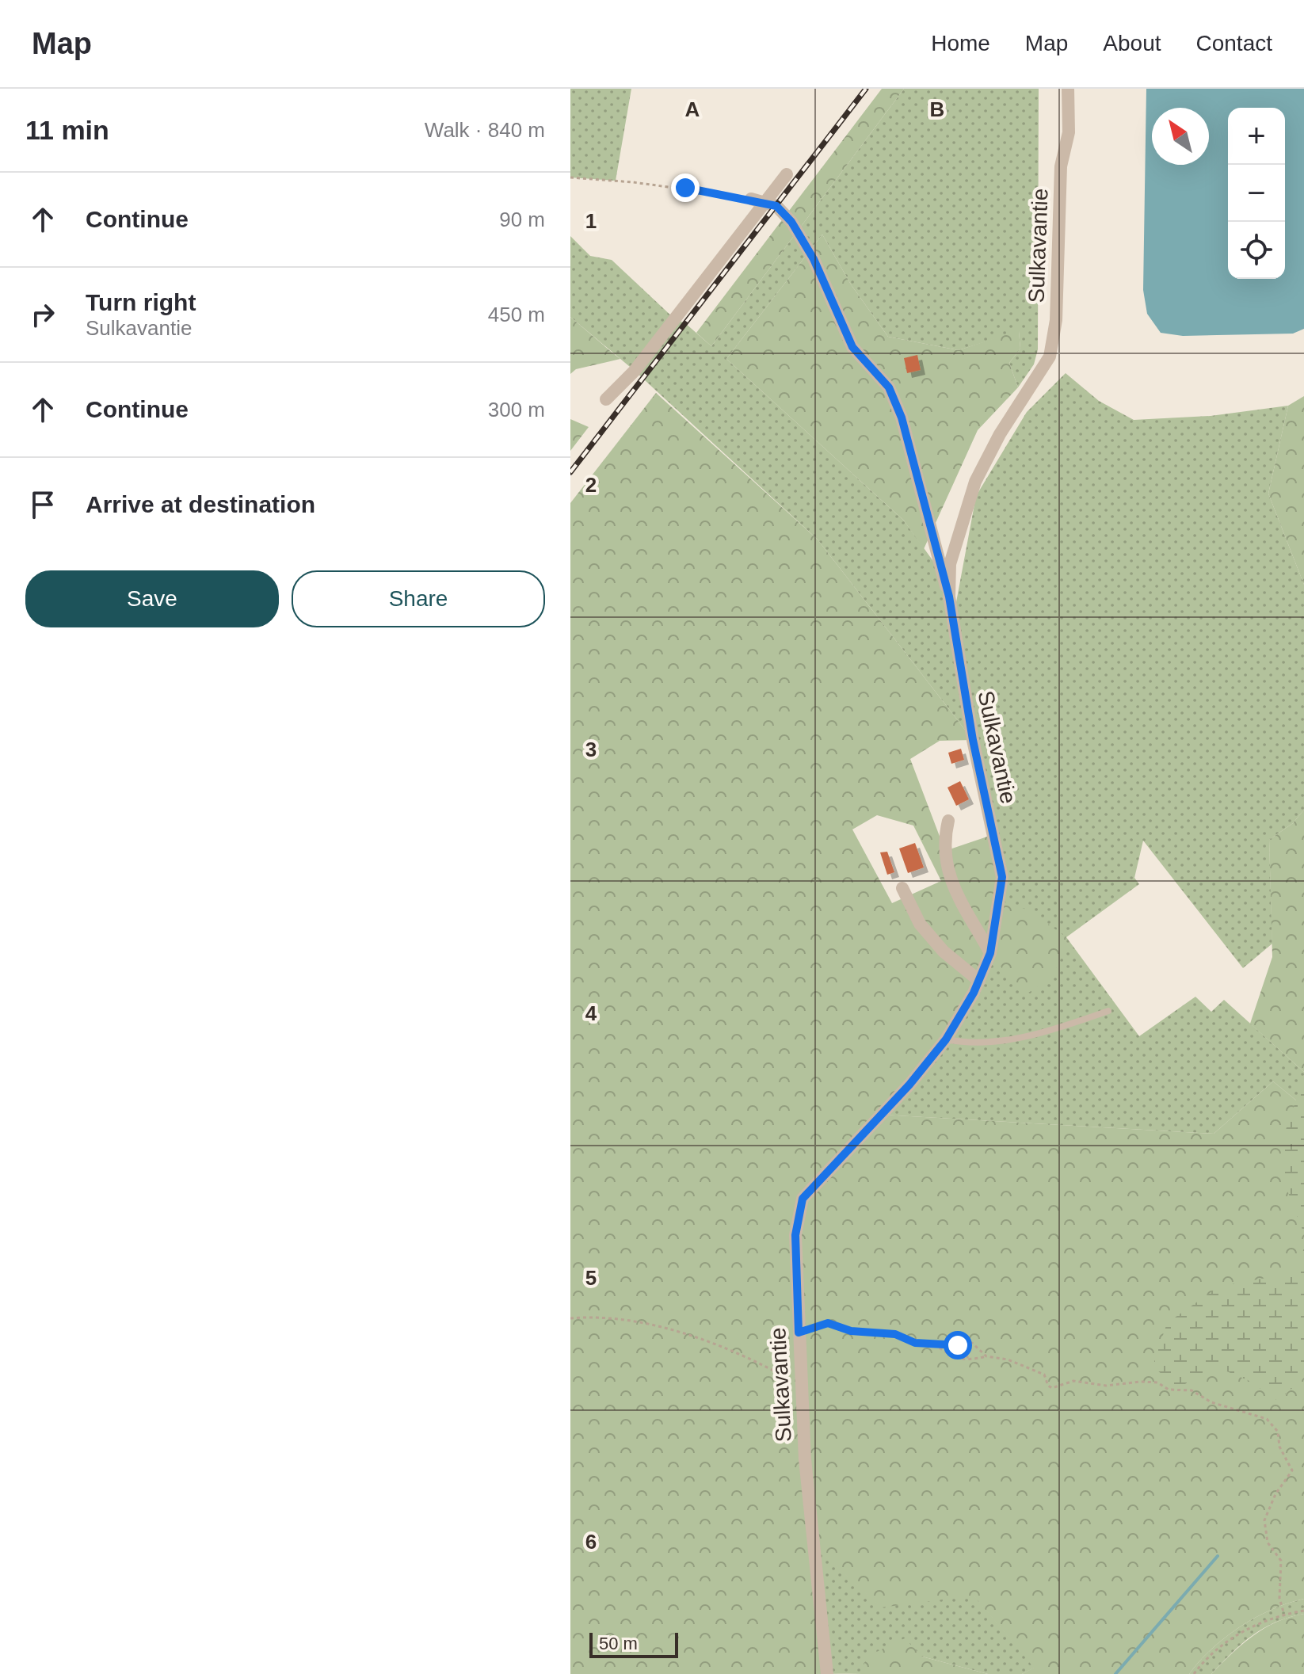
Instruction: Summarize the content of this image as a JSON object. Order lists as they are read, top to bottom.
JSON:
{
  "streets": {
    "street": ["Sulkavantie"]
  },
  "scale_bar": "50 m",
  "north": "top left",
  "page": {
    "header": "Map",
    "nav": [
      "Home",
      "Map",
      "About",
      "Contact"
    ],
    "heading": ["11 min", "Walk · 840 m"],
    "map_buttons": ["+", "−"],
    "list": [
      ["Continue", "90 m"],
      ["Turn right", "Sulkavantie", "450 m"],
      ["Continue", "300 m"],
      "Arrive at destination"
    ],
    "buttons": ["Save", "Share"],
    "scale": "50 m"
  },
  "grid": {
    "columns": ["A", "B"],
    "rows": [
      "1",
      "2",
      "3",
      "4",
      "5",
      "6"
    ]
  }
}
